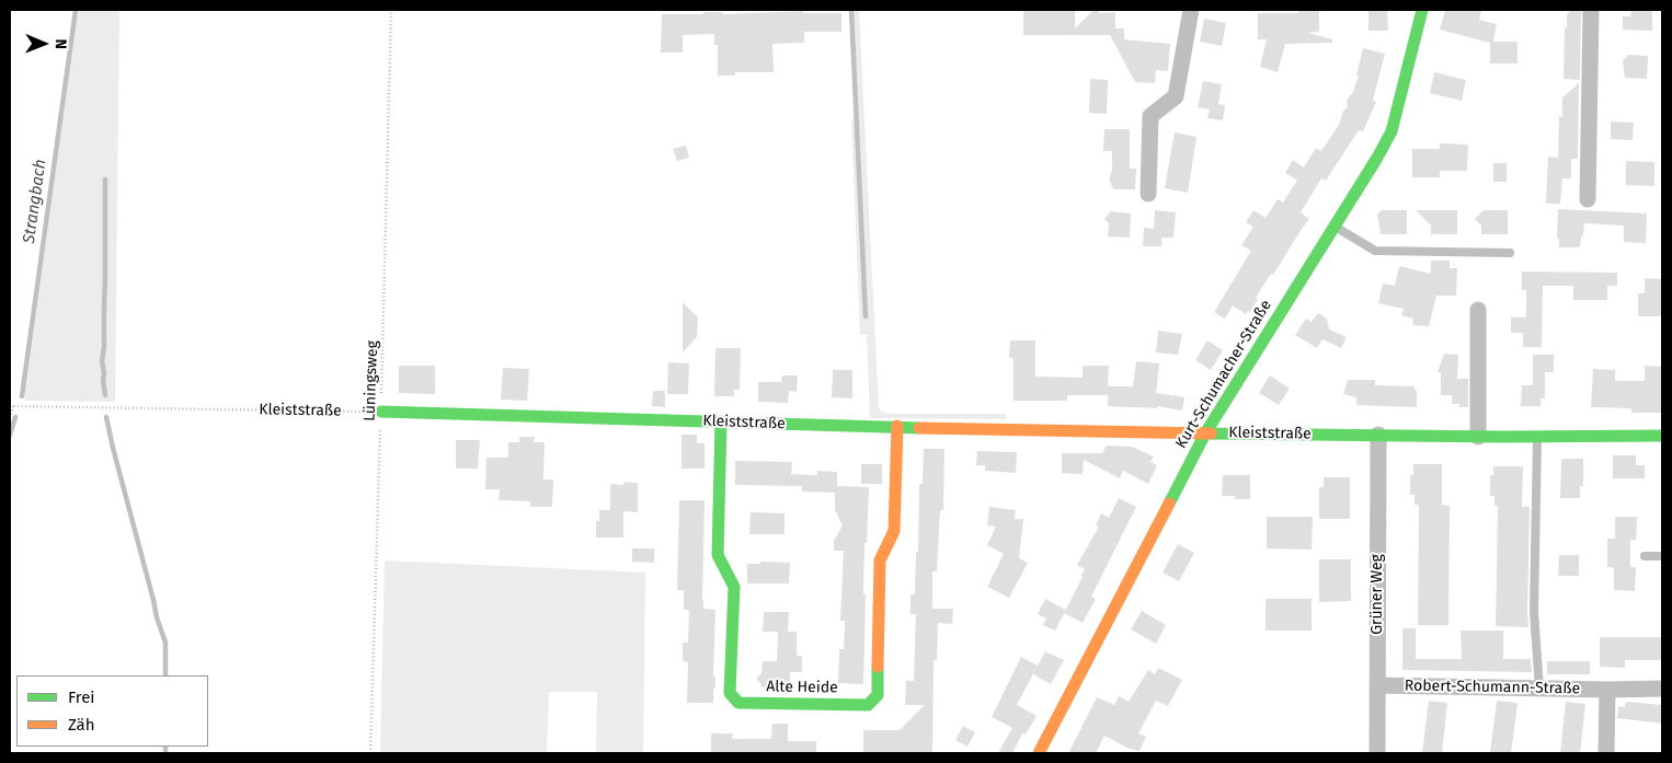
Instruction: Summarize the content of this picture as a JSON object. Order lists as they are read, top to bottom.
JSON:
{
  "streets": {
    "street": [
      "Kurt-Schumacher-Straße",
      "Kleiststraße",
      "Grüner Weg",
      "Alte Heide",
      "Robert-Schumann-Straße"
    ],
    "path": ["Lüningsweg"]
  },
  "crossings": [
    ["Kurt-Schumacher-Straße", "Kleiststraße"],
    ["Lüningsweg", "Kleiststraße"],
    ["Kleiststraße", "Grüner Weg"],
    ["Kleiststraße", "Alte Heide"],
    ["Grüner Weg", "Robert-Schumann-Straße"]
  ],
  "water": ["Strangbach"],
  "legend": ["Frei", "Zäh"],
  "north": "right"
}
